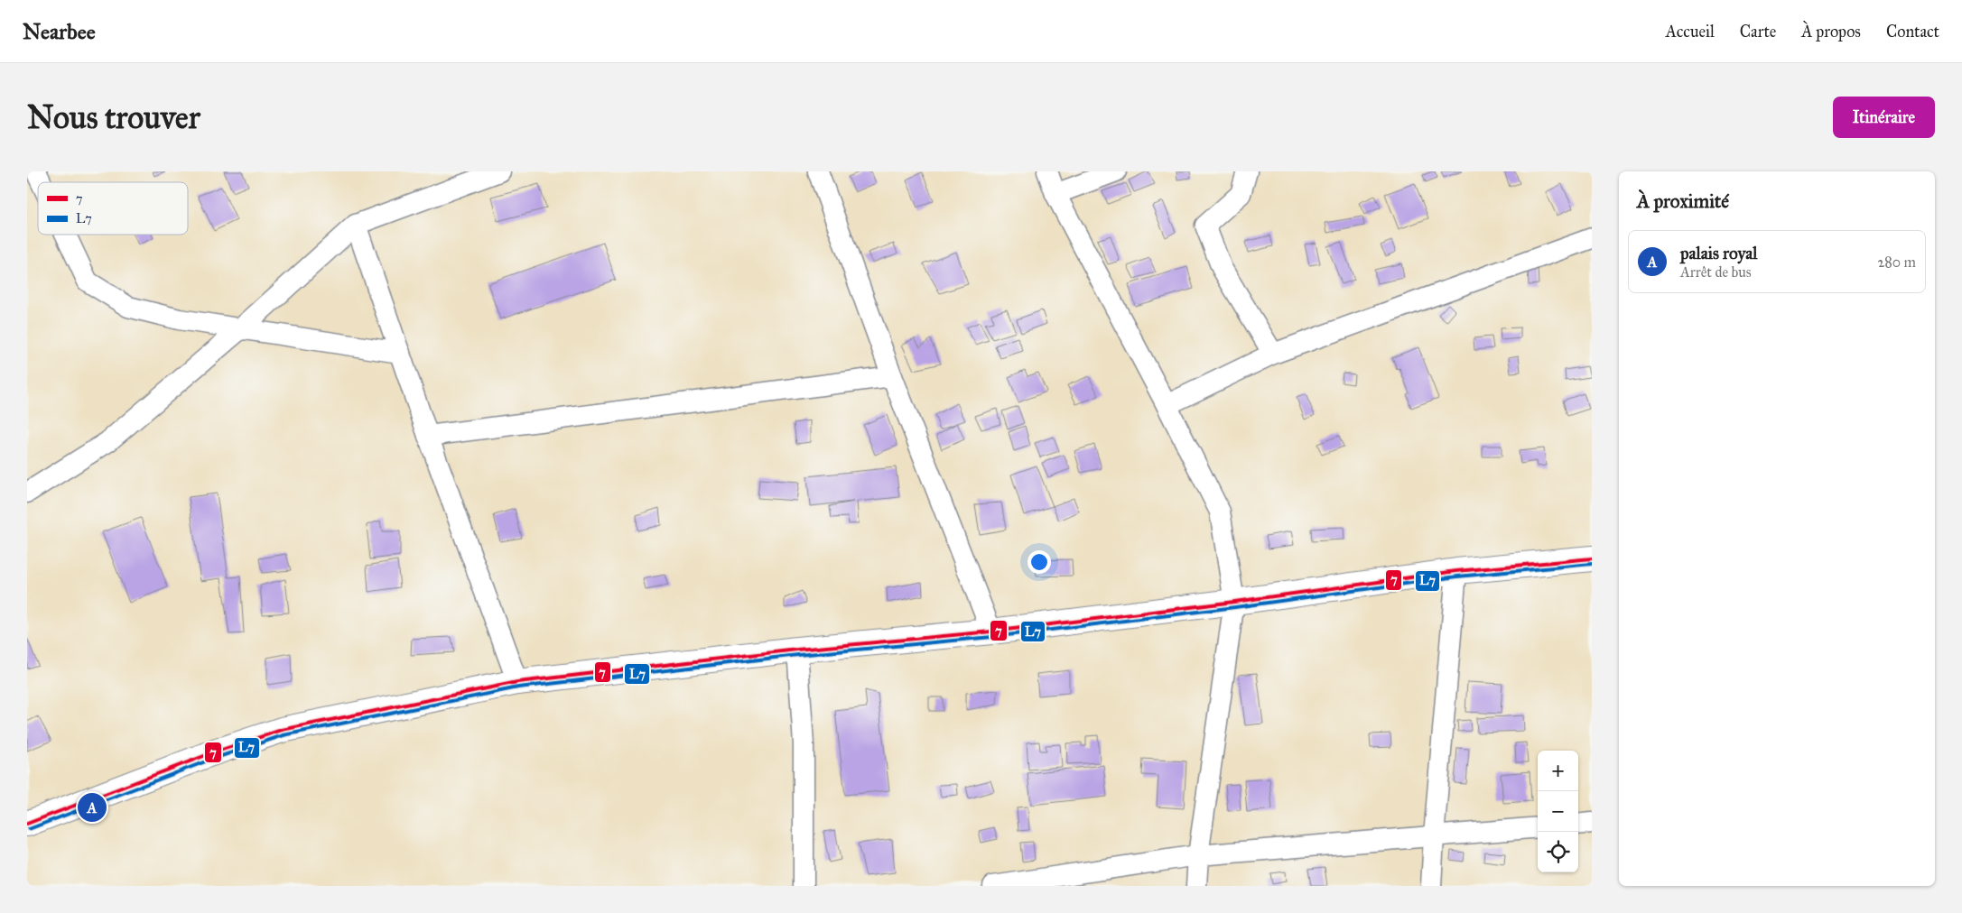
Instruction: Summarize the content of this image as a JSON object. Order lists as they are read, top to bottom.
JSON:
{
  "lines": ["transit line 7", "transit line L7"],
  "legend": ["7", "L7"],
  "page": {
    "header": "Nearbee",
    "nav": [
      "Accueil",
      "Carte",
      "À propos",
      "Contact"
    ],
    "buttons": "Itinéraire",
    "title": "Nous trouver",
    "heading": "À proximité",
    "list": [
      {
        "mark": "A",
        "name": "palais royal",
        "note": "Arrêt de bus",
        "value": "280 m"
      }
    ],
    "map_buttons": ["+", "−"],
    "pins": "A"
  }
}
